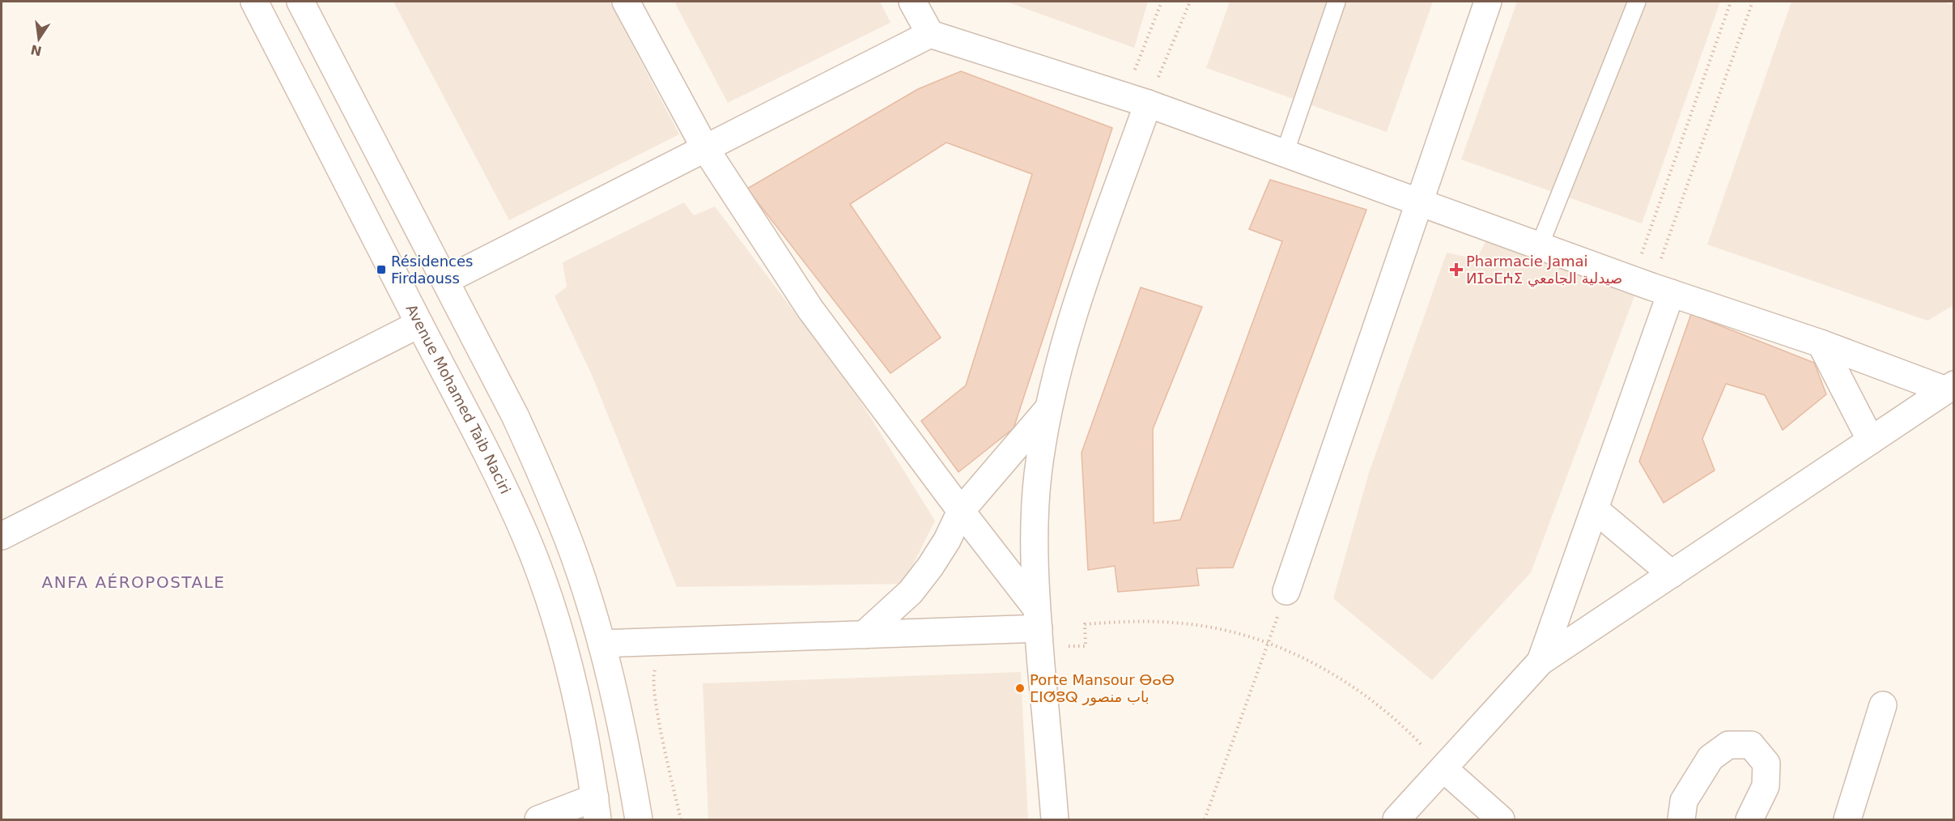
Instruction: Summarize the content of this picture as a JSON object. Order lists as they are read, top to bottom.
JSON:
{
  "streets": {
    "street": ["Avenue Mohamed Taib Naciri"]
  },
  "districts": ["ANFA AÉROPOSTALE"],
  "places": {
    "transit": ["Résidences Firdaouss"],
    "health": ["Pharmacie Jamai ⵍⵊⴰⵎⵄⵉ صيدلية الجامعي"],
    "other": ["Porte Mansour ⴱⴰⴱ ⵎⵏⵚⵓⵕ باب منصور"]
  },
  "north": "bottom"
}
